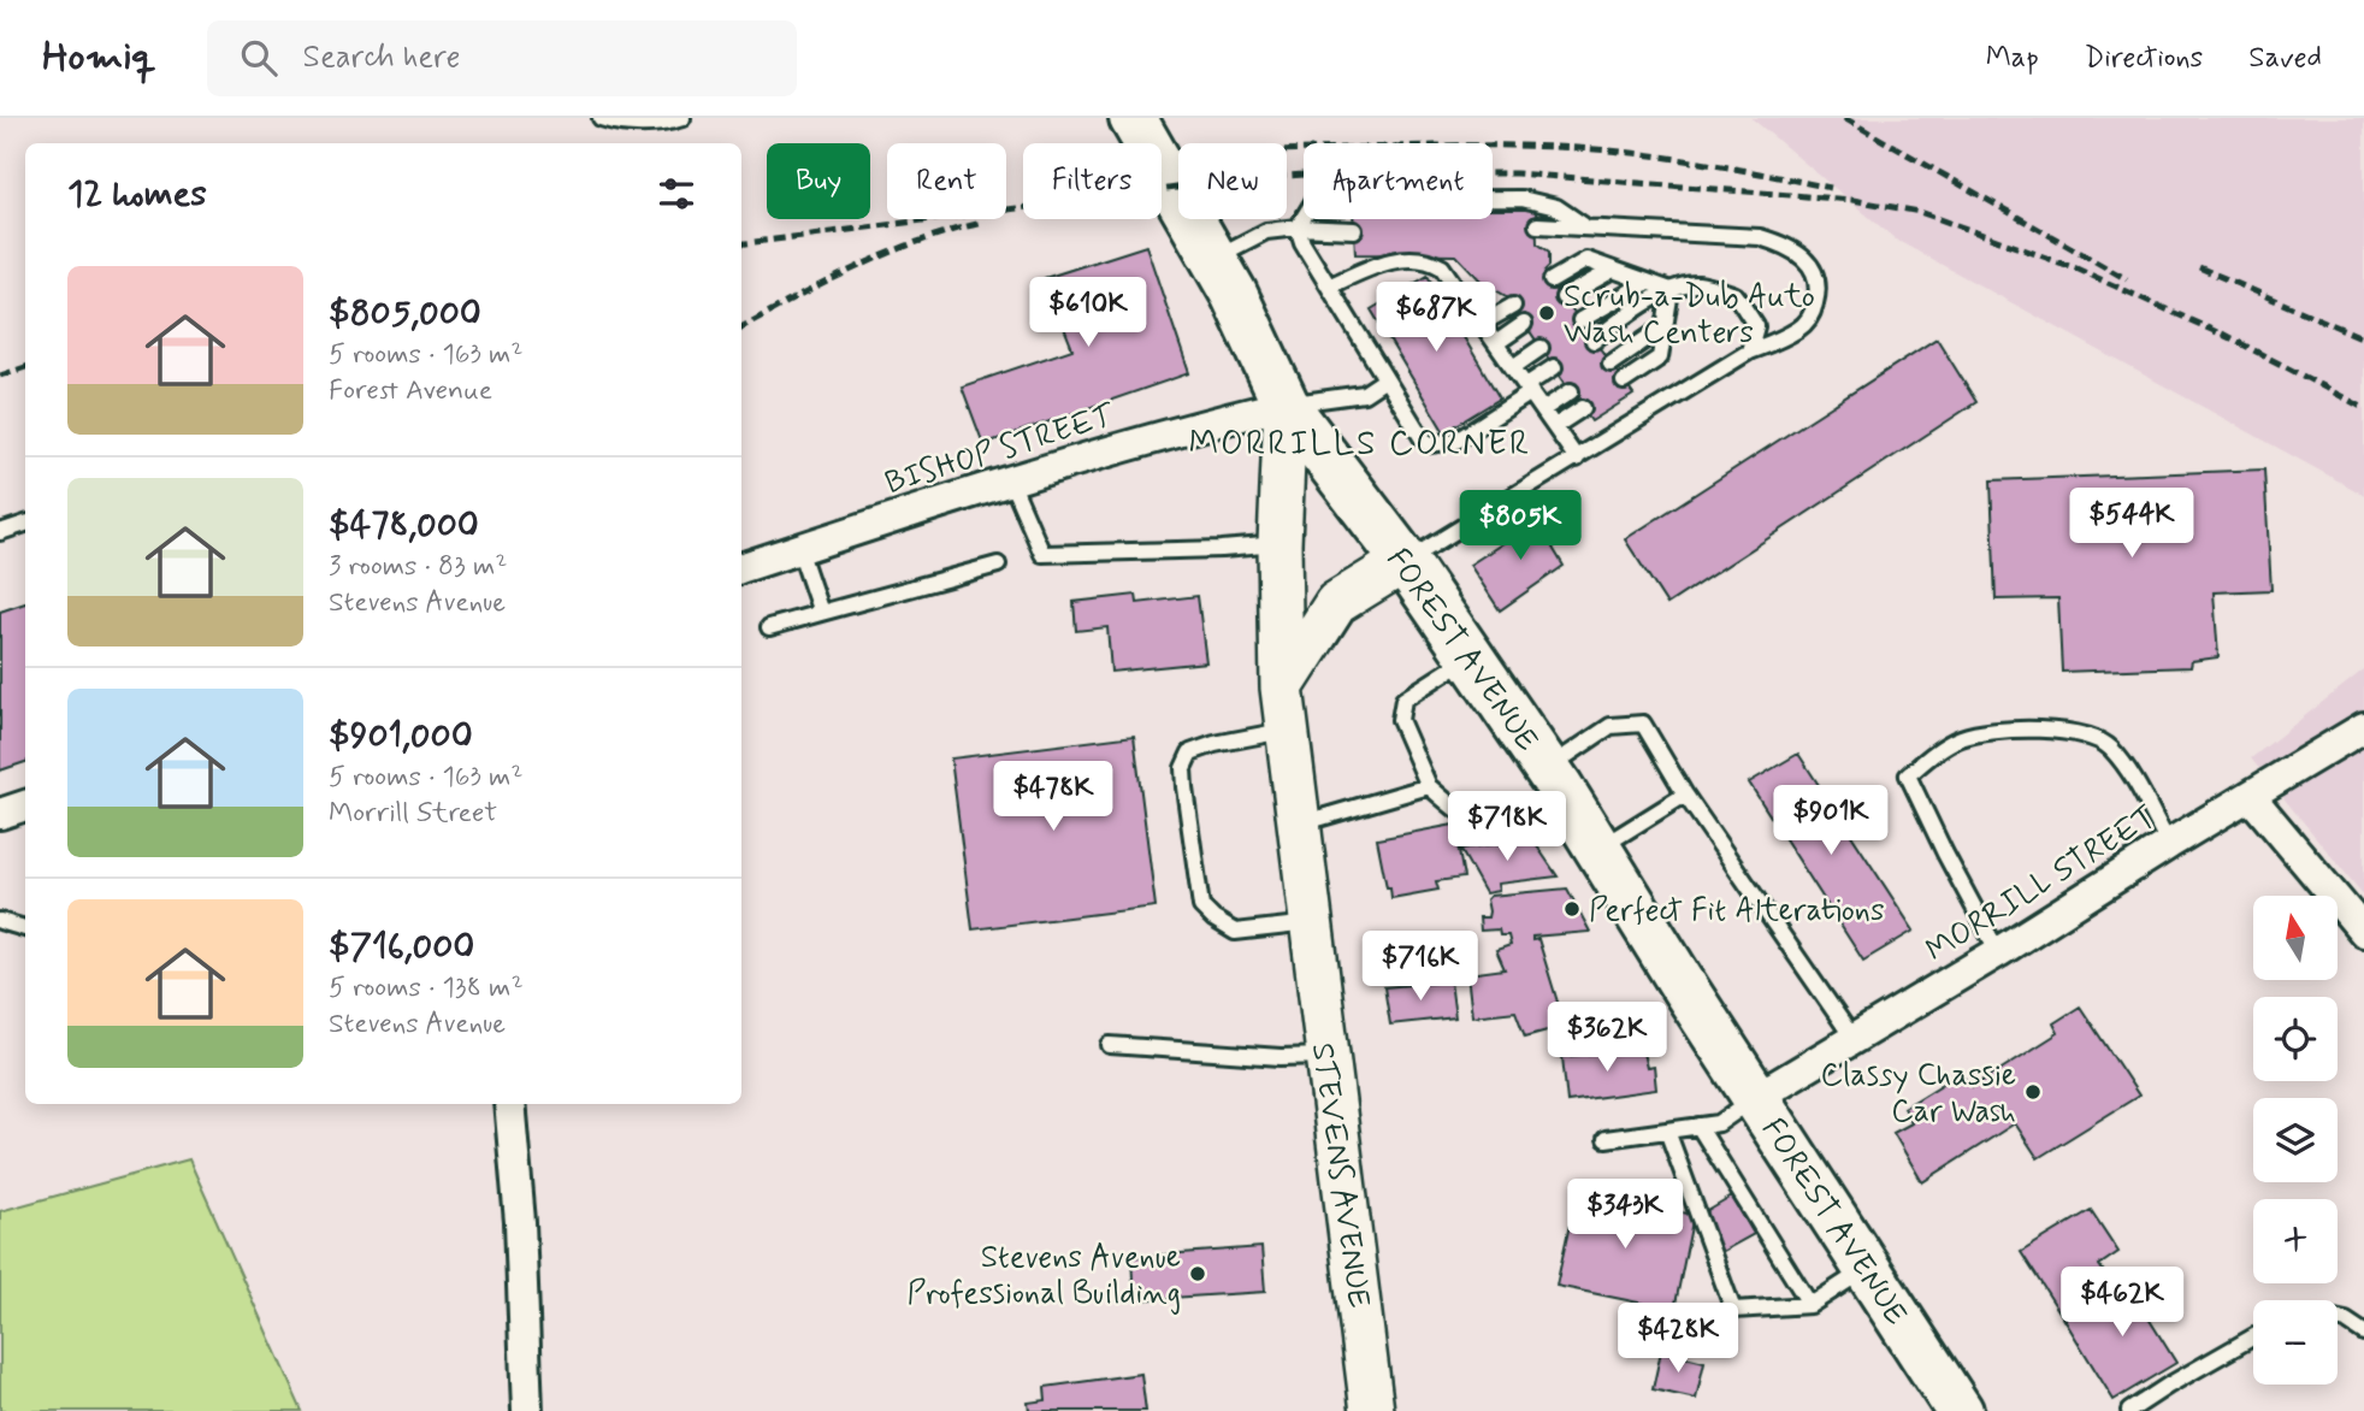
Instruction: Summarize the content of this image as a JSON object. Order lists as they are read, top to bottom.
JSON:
{
  "streets": {
    "highway": ["FOREST AVENUE"],
    "main road": ["STEVENS AVENUE"],
    "street": ["BISHOP STREET", "MORRILL STREET"]
  },
  "crossings": [
    ["BISHOP STREET", "FOREST AVENUE"],
    ["BISHOP STREET", "STEVENS AVENUE"],
    ["FOREST AVENUE", "MORRILL STREET"],
    ["FOREST AVENUE", "STEVENS AVENUE"]
  ],
  "districts": ["MORRILLS CORNER"],
  "places": [
    "Scrub-a-Dub Auto Wash Centers",
    "Perfect Fit Alterations",
    "Classy Chassie Car Wash",
    "Stevens Avenue Professional Building"
  ],
  "north": "top",
  "page": {
    "header": "Homiq",
    "search": "Search here",
    "nav": ["Map", "Directions", "Saved"],
    "chip": [
      "Buy",
      "Rent",
      "Filters",
      "New",
      "Apartment"
    ],
    "heading": "12 homes",
    "list": [
      {
        "name": "$805,000",
        "note": "5 rooms · 163 m² · Forest Avenue"
      },
      {
        "name": "$478,000",
        "note": "3 rooms · 83 m² · Stevens Avenue"
      },
      {
        "name": "$901,000",
        "note": "5 rooms · 163 m² · Morrill Street"
      },
      {
        "name": "$716,000",
        "note": "5 rooms · 138 m² · Stevens Avenue"
      }
    ],
    "price": [
      "$610K",
      "$687K",
      "$544K",
      "$805K",
      "$478K",
      "$901K",
      "$718K",
      "$716K",
      "$362K",
      "$343K",
      "$462K",
      "$428K"
    ],
    "map_buttons": ["+", "−"]
  }
}
